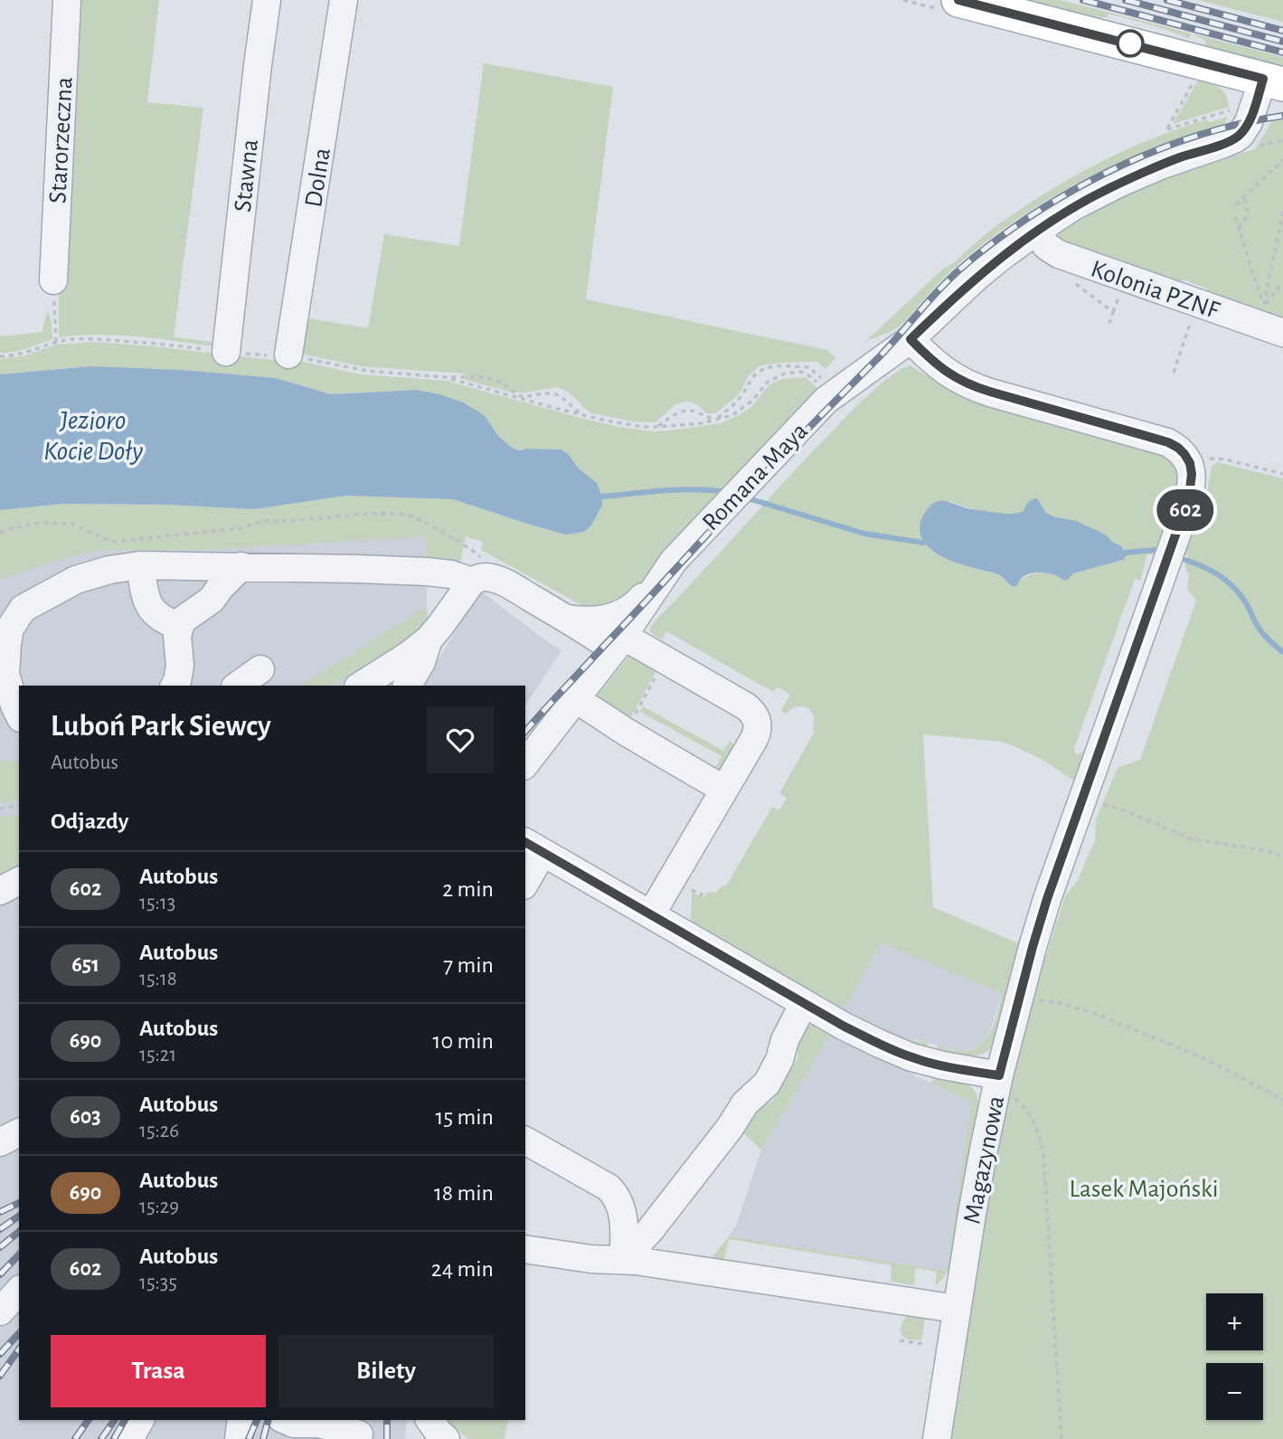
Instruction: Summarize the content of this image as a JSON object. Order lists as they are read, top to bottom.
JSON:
{
  "streets": {
    "street": [
      "Starorzeczna",
      "Stawna",
      "Dolna",
      "Kolonia PZNF",
      "Romana Maya",
      "Magazynowa"
    ]
  },
  "crossings": [
    ["Kolonia PZNF", "Romana Maya"]
  ],
  "water": ["Jezioro Kocie Doły"],
  "parks": ["Lasek Majoński"],
  "lines": ["bus line 602"],
  "page": {
    "on_map": "602",
    "heading": [
      ["Luboń Park Siewcy", "Autobus"],
      "Odjazdy"
    ],
    "list": [
      {
        "mark": "602",
        "name": "Autobus",
        "note": "15:13",
        "value": "2 min"
      },
      {
        "mark": "651",
        "name": "Autobus",
        "note": "15:18",
        "value": "7 min"
      },
      {
        "mark": "690",
        "name": "Autobus",
        "note": "15:21",
        "value": "10 min"
      },
      {
        "mark": "603",
        "name": "Autobus",
        "note": "15:26",
        "value": "15 min"
      },
      {
        "mark": "690",
        "name": "Autobus",
        "note": "15:29",
        "value": "18 min"
      },
      {
        "mark": "602",
        "name": "Autobus",
        "note": "15:35",
        "value": "24 min"
      }
    ],
    "map_buttons": ["+", "−"],
    "buttons": ["Trasa", "Bilety"]
  }
}
